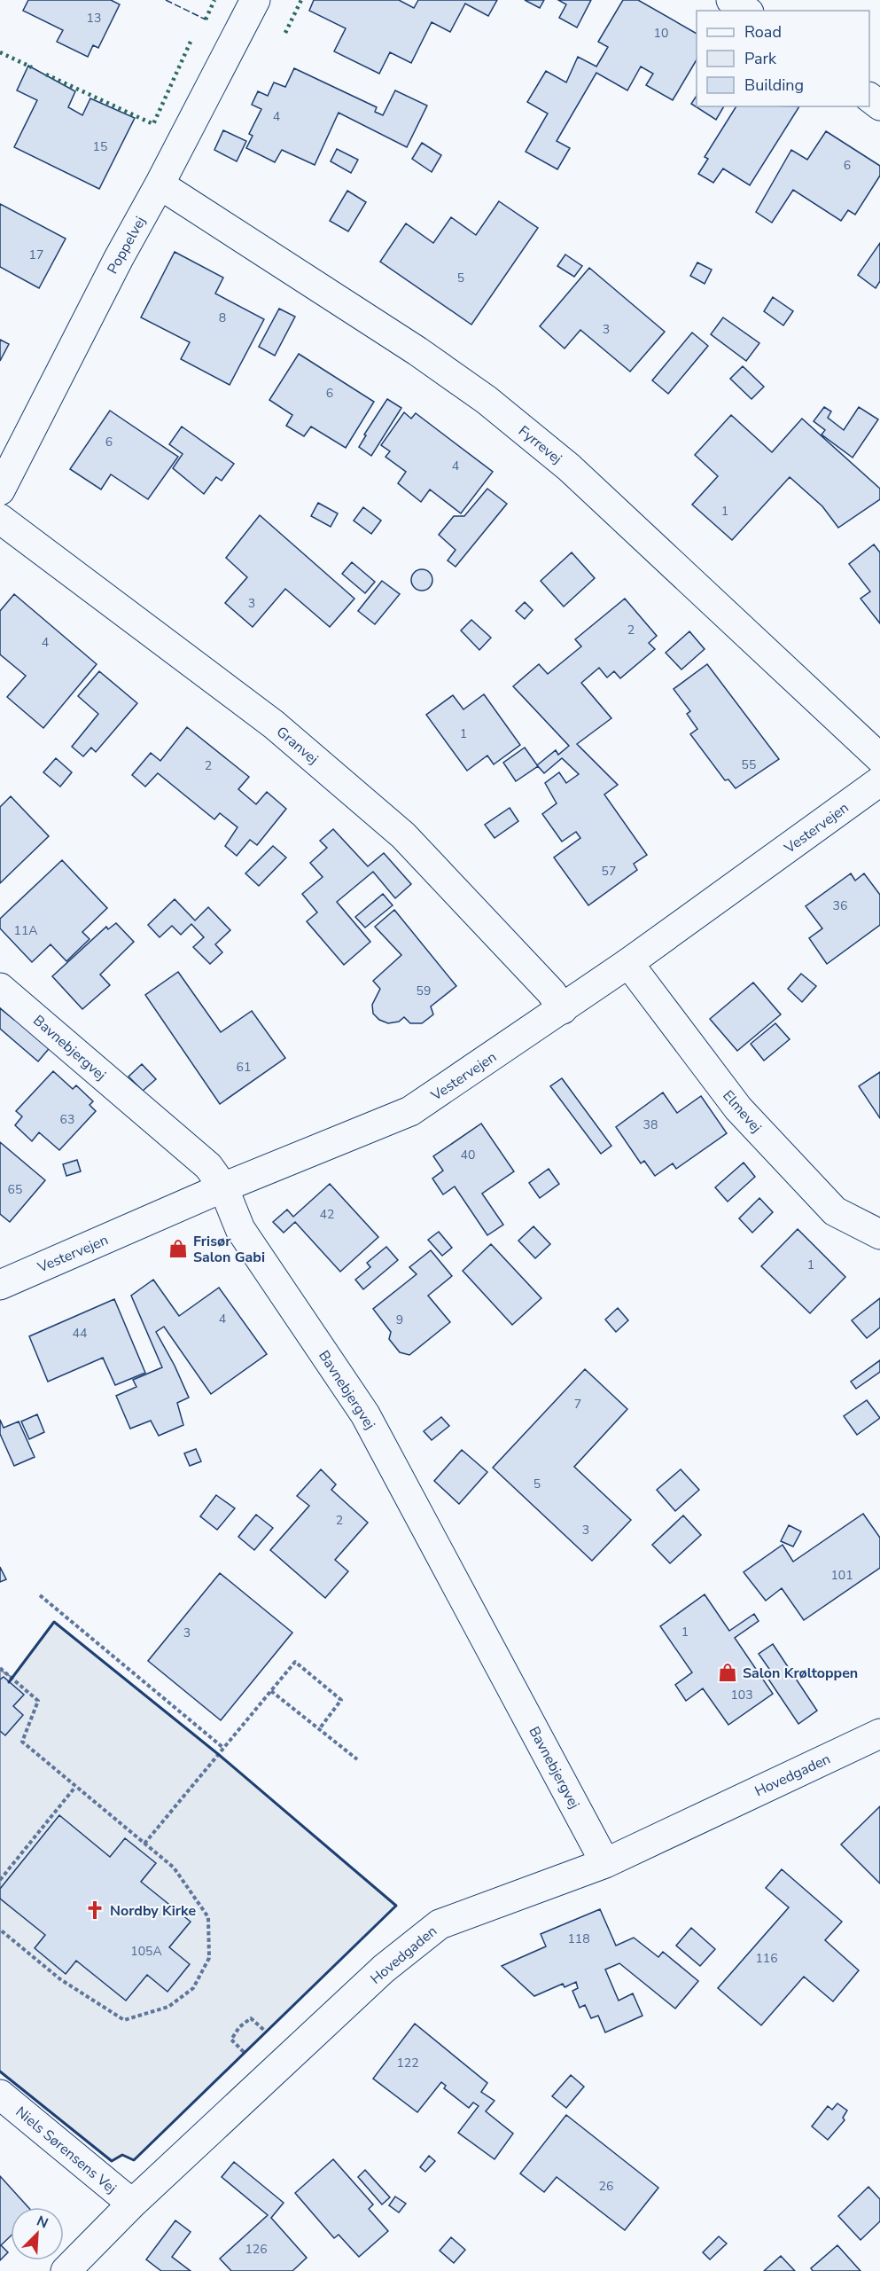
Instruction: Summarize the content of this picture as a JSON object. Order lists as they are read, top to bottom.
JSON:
{
  "streets": {
    "street": [
      "Poppelvej",
      "Fyrrevej",
      "Granvej",
      "Vestervejen",
      "Bavnebjergvej",
      "Elmevej",
      "Hovedgaden",
      "Niels Sørensens Vej"
    ]
  },
  "crossings": [
    ["Poppelvej", "Fyrrevej"],
    ["Granvej", "Vestervejen"],
    ["Vestervejen", "Bavnebjergvej"],
    ["Vestervejen", "Elmevej"],
    ["Bavnebjergvej", "Hovedgaden"],
    ["Hovedgaden", "Niels Sørensens Vej"]
  ],
  "places": {
    "shop": ["Frisør Salon Gabi", "Salon Krøltoppen"],
    "church": ["Nordby Kirke"]
  },
  "house_numbers": [
    "13",
    "10",
    "4",
    "15",
    "6",
    "17",
    "5",
    "8",
    "3",
    "6",
    "6",
    "4",
    "1",
    "3",
    "2",
    "4",
    "1",
    "55",
    "2",
    "57",
    "36",
    "11A",
    "59",
    "61",
    "63",
    "38",
    "40",
    "65",
    "42",
    "1",
    "4",
    "9",
    "44",
    "7",
    "5",
    "2",
    "3",
    "101",
    "1",
    "3",
    "103",
    "118",
    "105A",
    "116",
    "122",
    "26",
    "126"
  ],
  "legend": ["Road", "Park", "Building"],
  "north": "top right"
}
